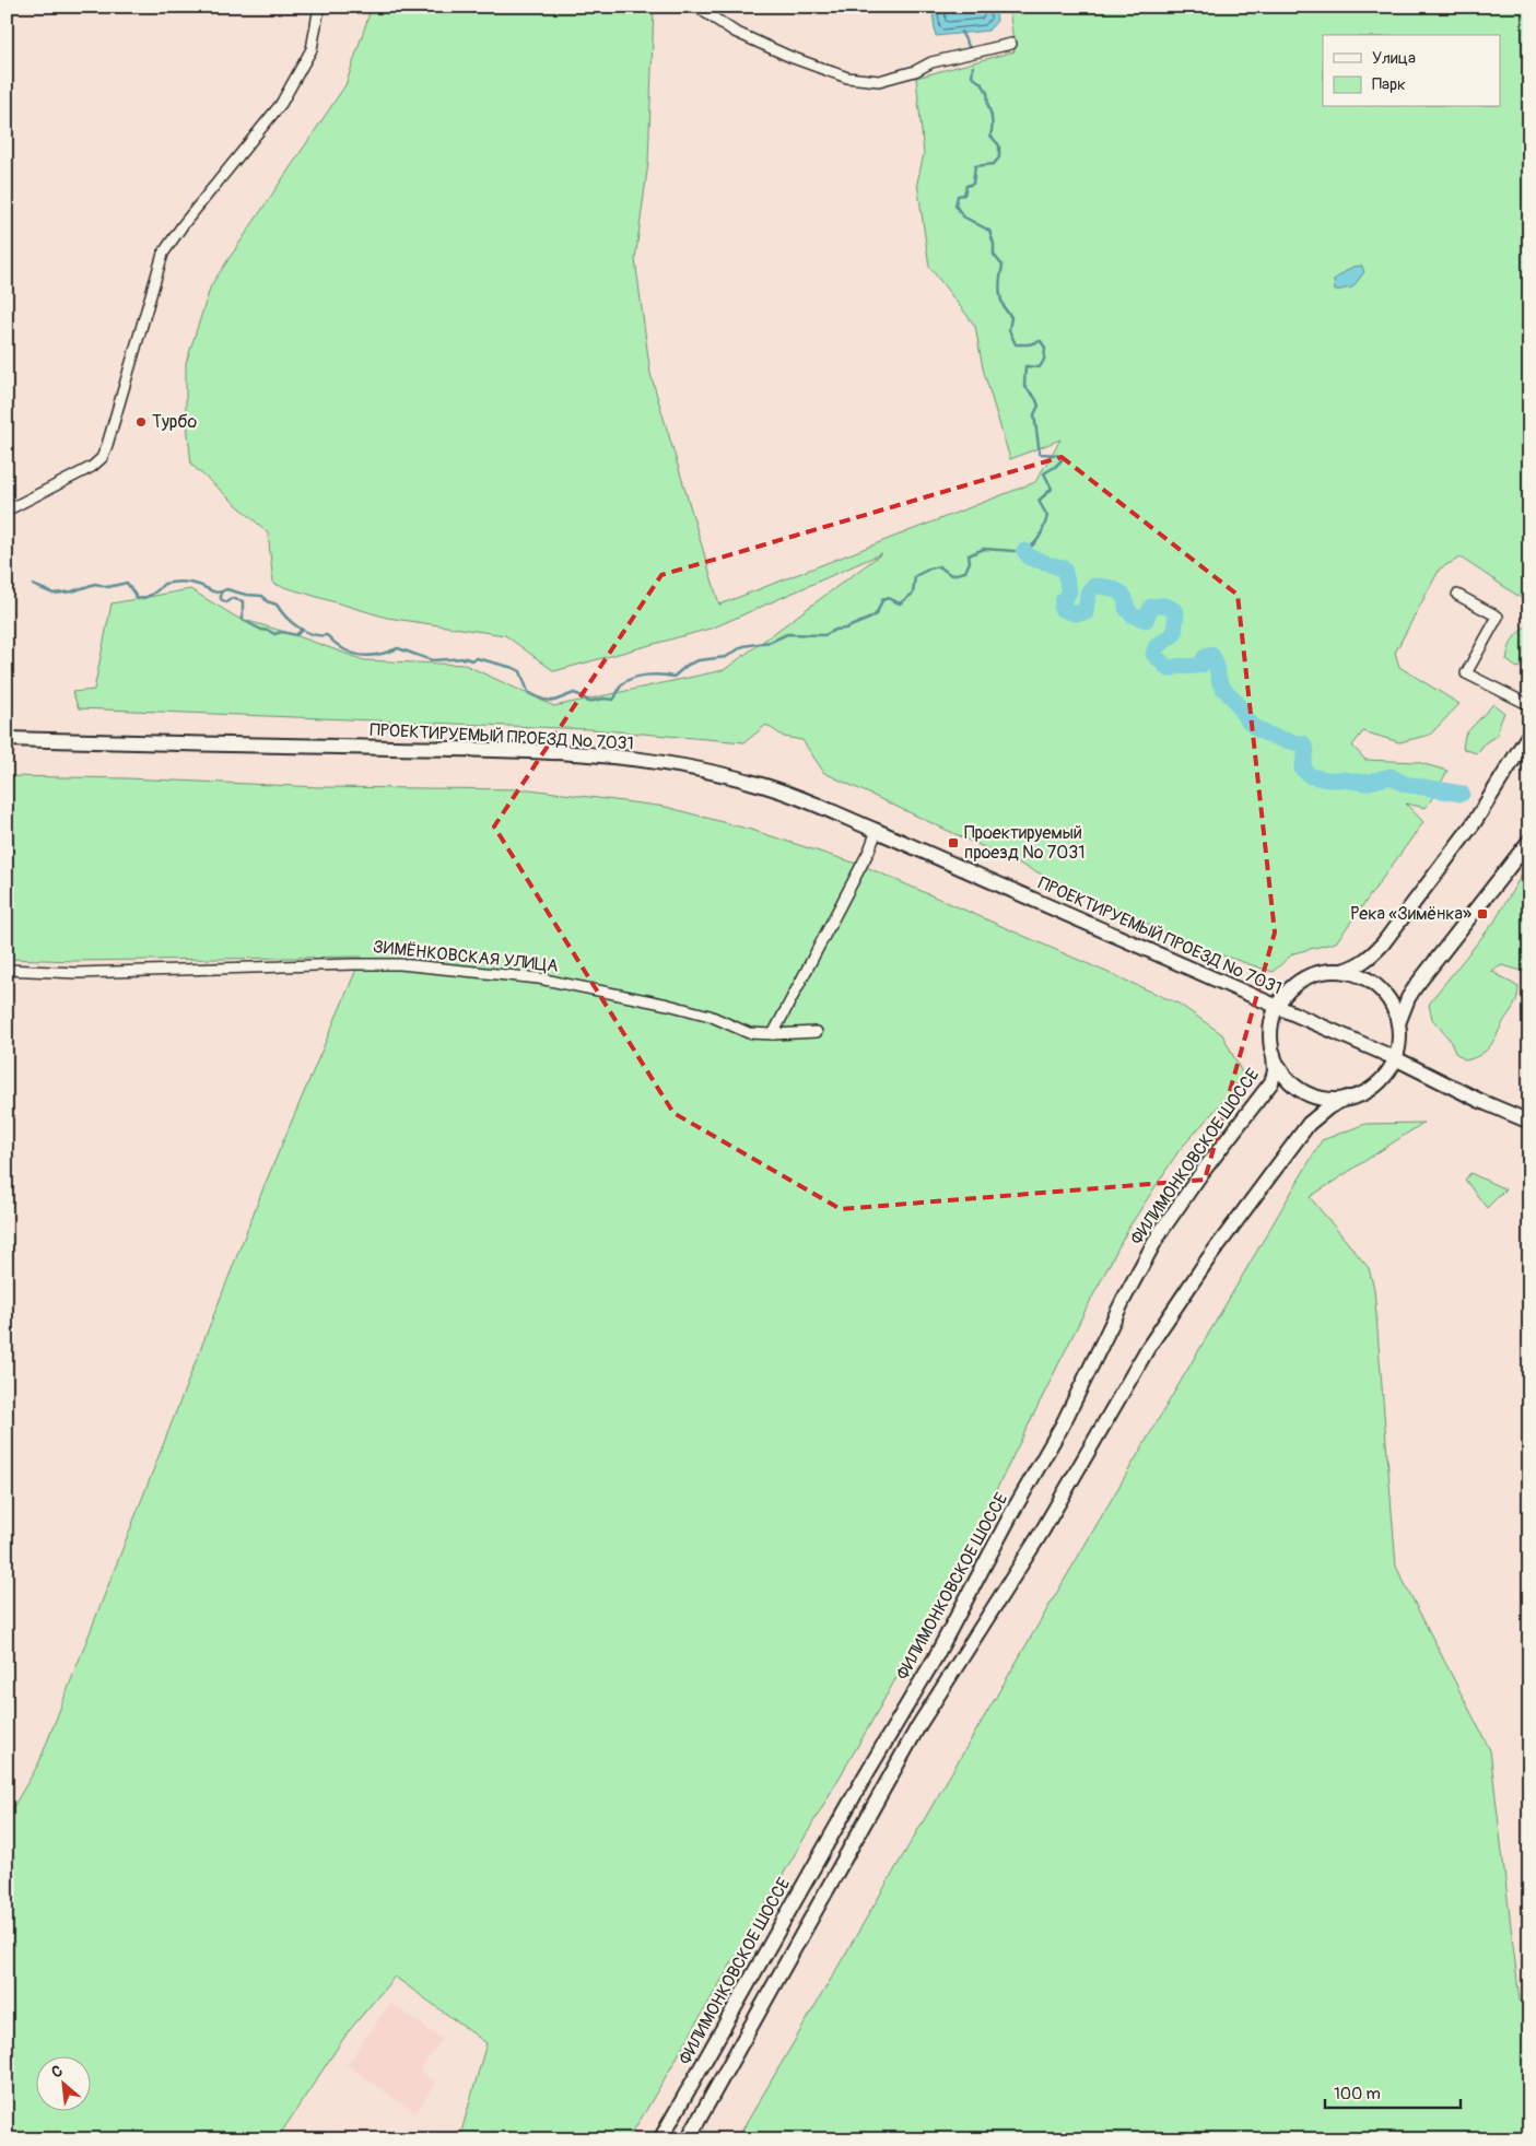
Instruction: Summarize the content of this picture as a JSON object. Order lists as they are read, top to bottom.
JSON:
{
  "streets": {
    "main road": ["ПРОЕКТИРУЕМЫЙ ПРОЕЗД № 7031", "ФИЛИМОНКОВСКОЕ ШОССЕ"],
    "street": ["ЗИМЁНКОВСКАЯ УЛИЦА"]
  },
  "crossings": [
    ["ПРОЕКТИРУЕМЫЙ ПРОЕЗД № 7031", "ФИЛИМОНКОВСКОЕ ШОССЕ"]
  ],
  "places": {
    "other": ["Турбо"],
    "transit": ["Проектируемый проезд № 7031", "Река «Зимёнка»"]
  },
  "legend": ["Улица", "Парк"],
  "scale_bar": "100 m",
  "north": "top left"
}
